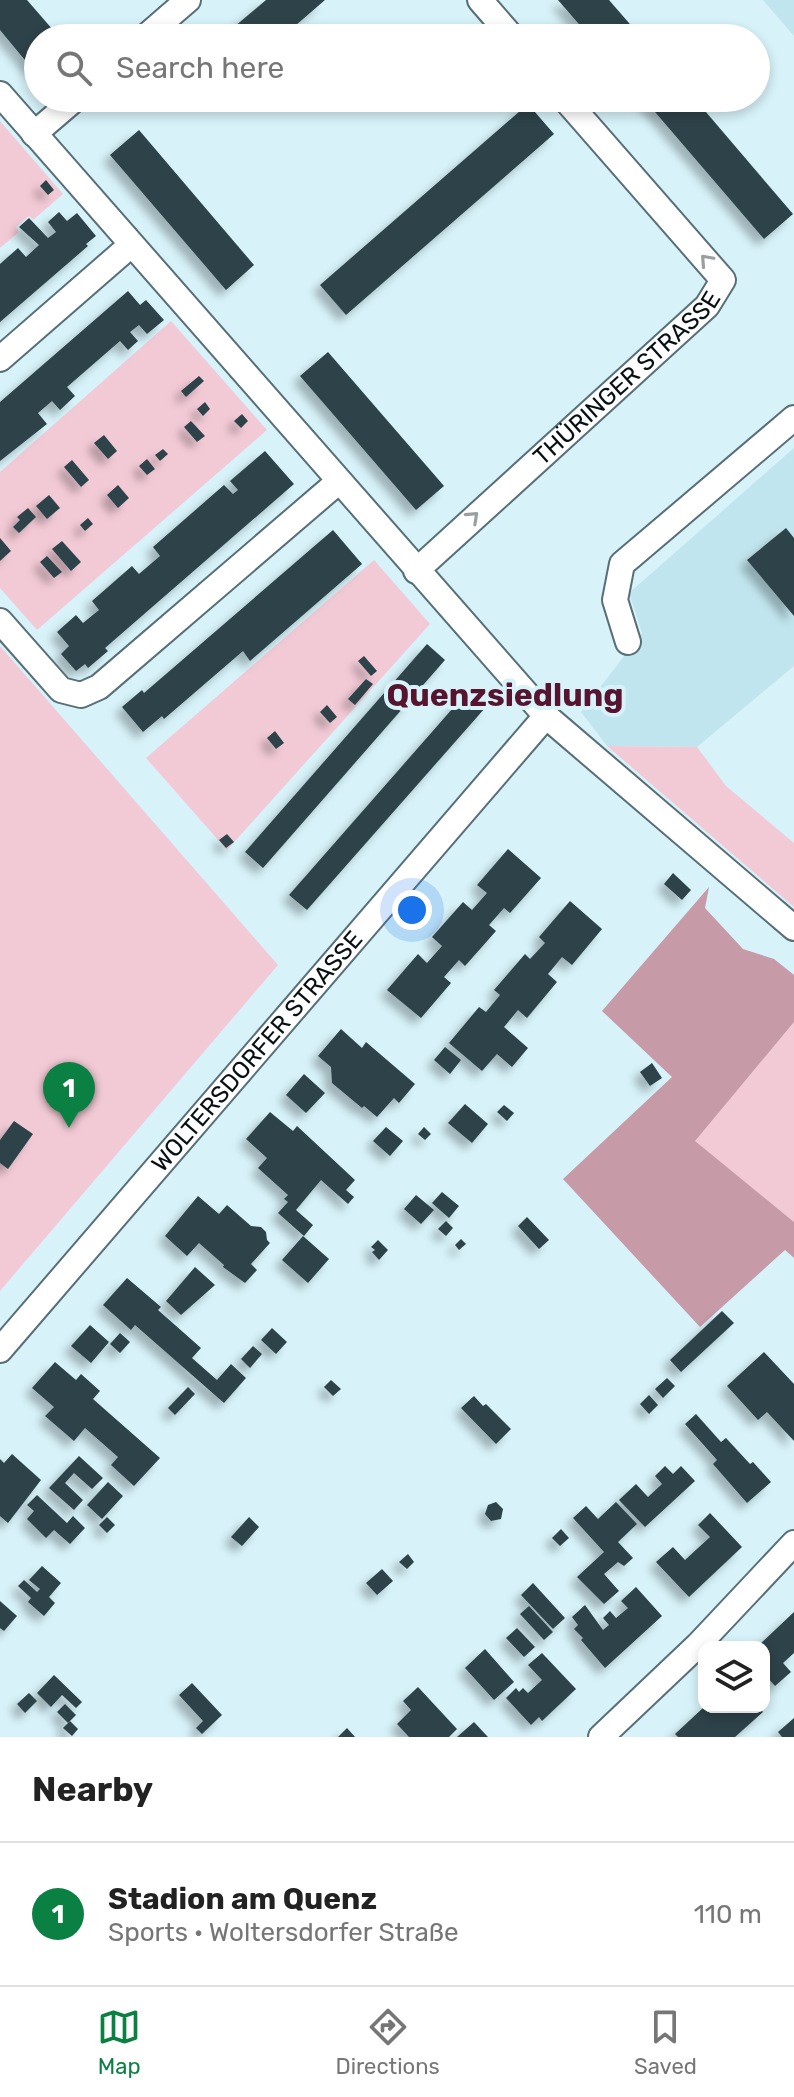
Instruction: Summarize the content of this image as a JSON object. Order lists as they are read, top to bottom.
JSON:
{
  "streets": {
    "street": ["THÜRINGER STRASSE", "WOLTERSDORFER STRASSE"]
  },
  "districts": ["Quenzsiedlung"],
  "page": {
    "search": "Search here",
    "pins": "1",
    "heading": "Nearby",
    "list": [
      {
        "mark": "1",
        "name": "Stadion am Quenz",
        "note": "Sports · Woltersdorfer Straße",
        "value": "110 m"
      }
    ],
    "nav": ["Map", "Directions", "Saved"]
  }
}
